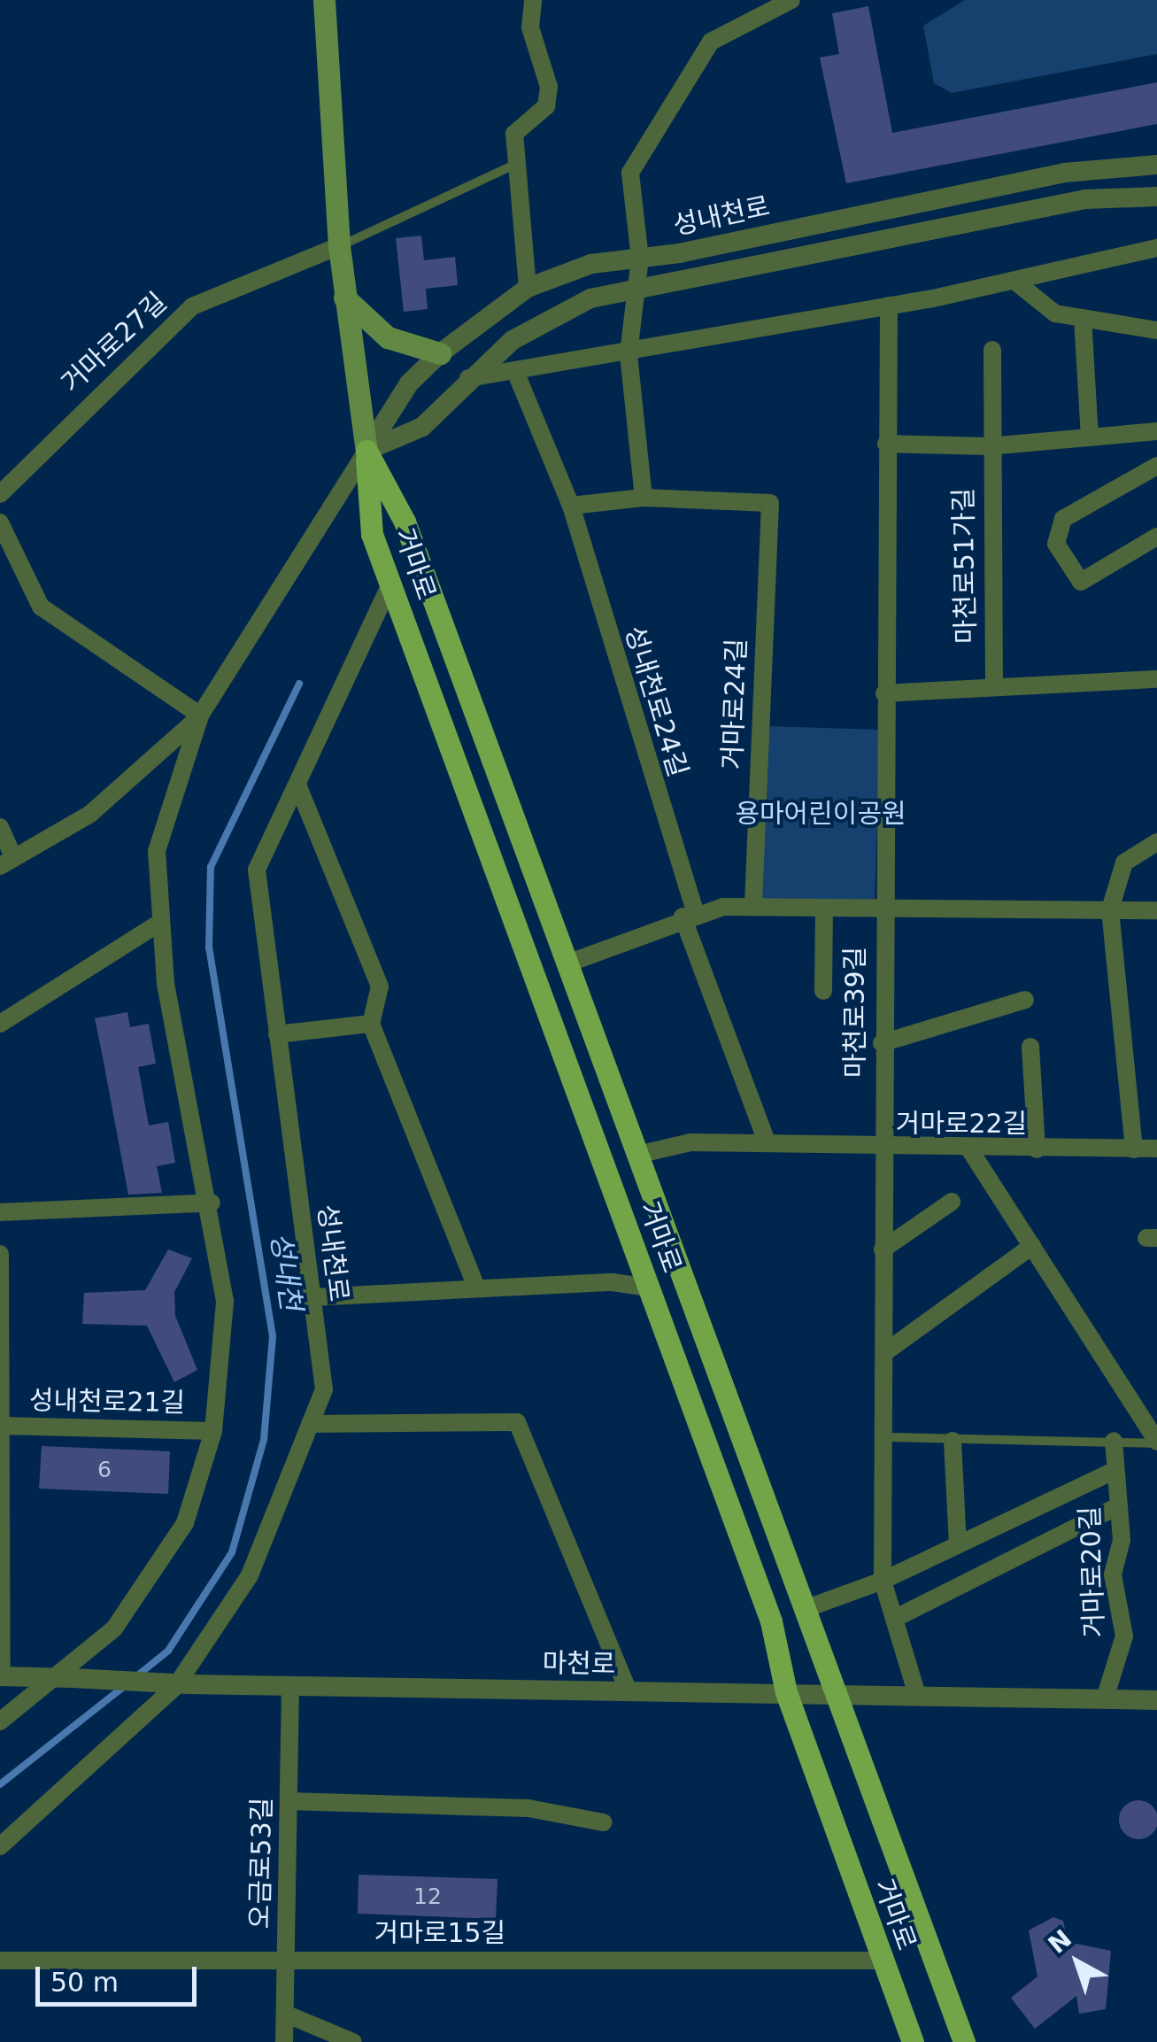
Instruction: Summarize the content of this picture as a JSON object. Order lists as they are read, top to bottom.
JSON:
{
  "streets": {
    "main road": ["거마로"],
    "street": [
      "성내천로",
      "거마로27길",
      "마천로51가길",
      "성내천로24길",
      "거마로24길",
      "마천로39길",
      "거마로22길",
      "성내천로21길",
      "거마로20길",
      "마천로",
      "오금로53길",
      "거마로15길"
    ]
  },
  "crossings": [
    ["성내천로", "거마로"],
    ["성내천로", "성내천로21길"],
    ["성내천로", "마천로"],
    ["거마로27길", "거마로"],
    ["거마로", "거마로22길"],
    ["거마로", "마천로"],
    ["거마로", "거마로15길"],
    ["성내천로24길", "거마로22길"],
    ["마천로39길", "거마로22길"],
    ["마천로39길", "마천로"],
    ["거마로20길", "마천로"],
    ["마천로", "오금로53길"],
    ["오금로53길", "거마로15길"]
  ],
  "water": ["성내천"],
  "parks": ["용마어린이공원"],
  "house_numbers": ["6", "12"],
  "scale_bar": "50 m",
  "north": "top left"
}
